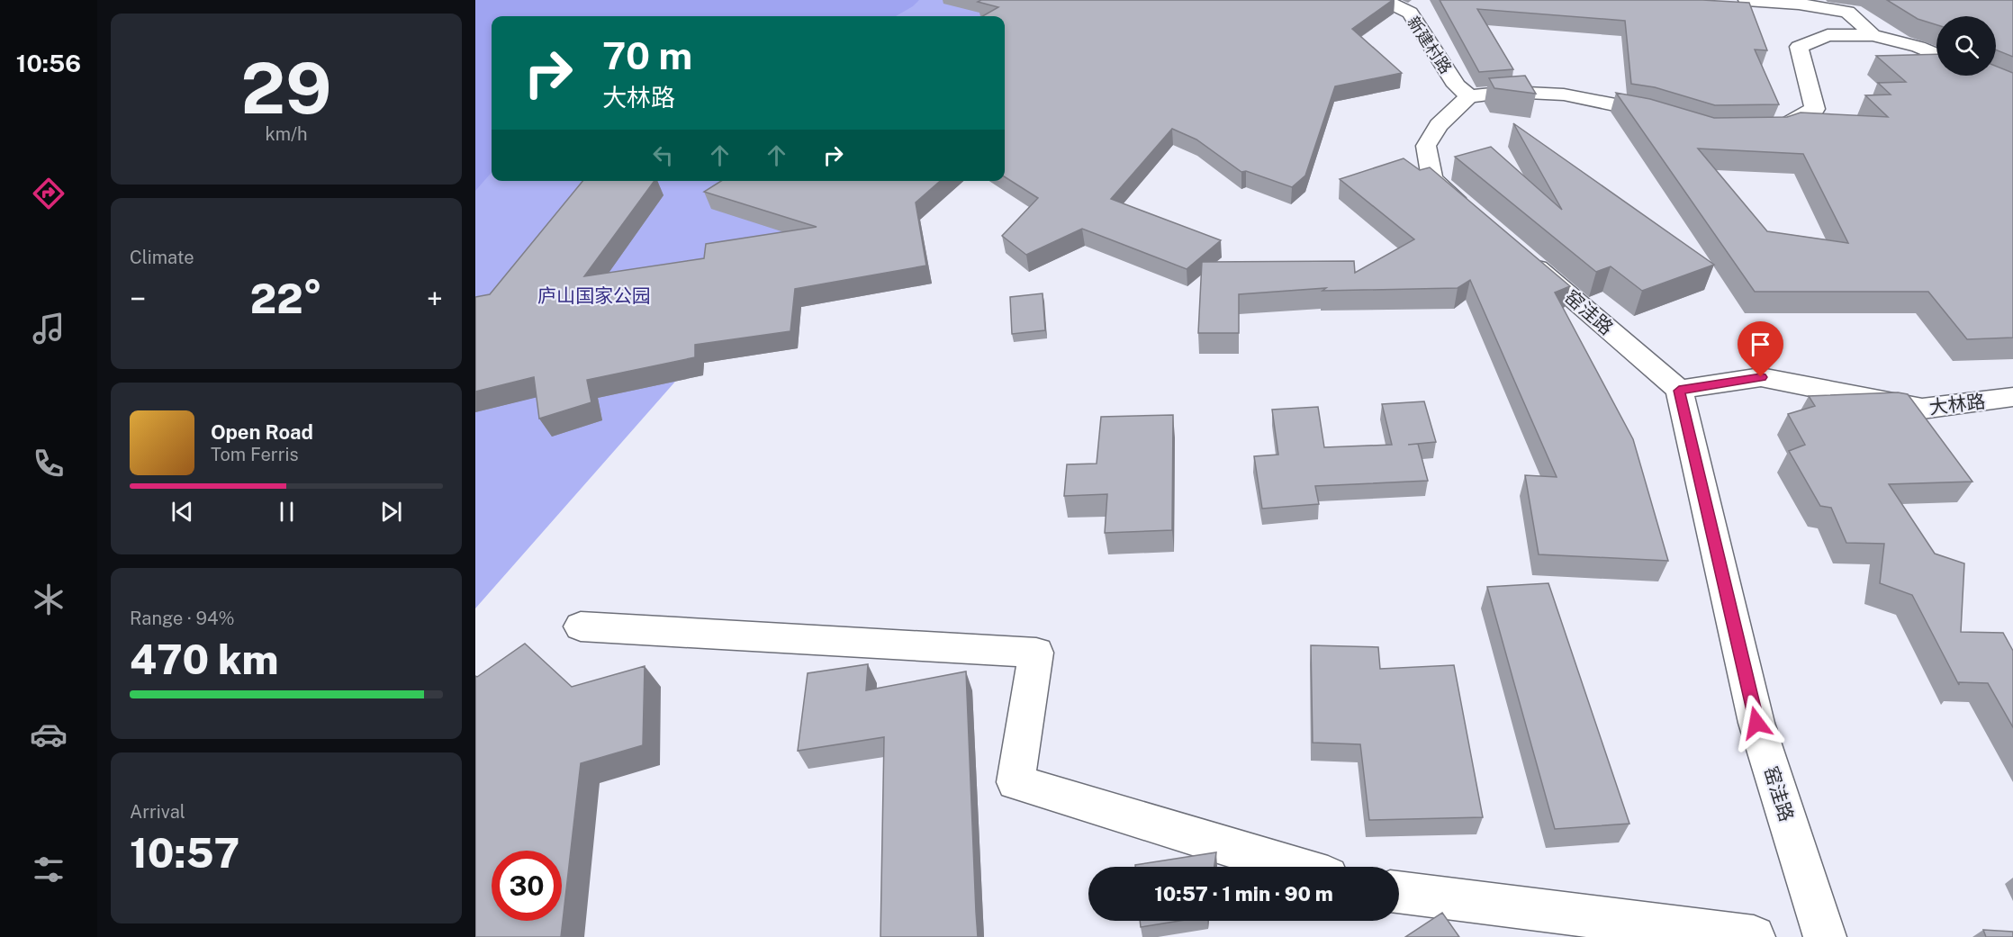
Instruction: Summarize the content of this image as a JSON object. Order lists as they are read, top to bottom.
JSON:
{
  "streets": {
    "street": ["新建村路", "窑洼路", "大林路"]
  },
  "crossings": [
    ["窑洼路", "大林路"]
  ],
  "parks": ["庐山国家公园"],
  "page": {
    "tabs": "10:56",
    "tile": [
      ["29", "km/h"],
      "Climate",
      ["Range · 94%", "470 km"],
      ["Arrival", "10:57"]
    ],
    "turn": ["70 m", "大林路"],
    "heat": ["−", "22°", "+"],
    "song": ["Open Road", "Tom Ferris"],
    "limit": "30",
    "trip": "10:57 · 1 min · 90 m"
  }
}
